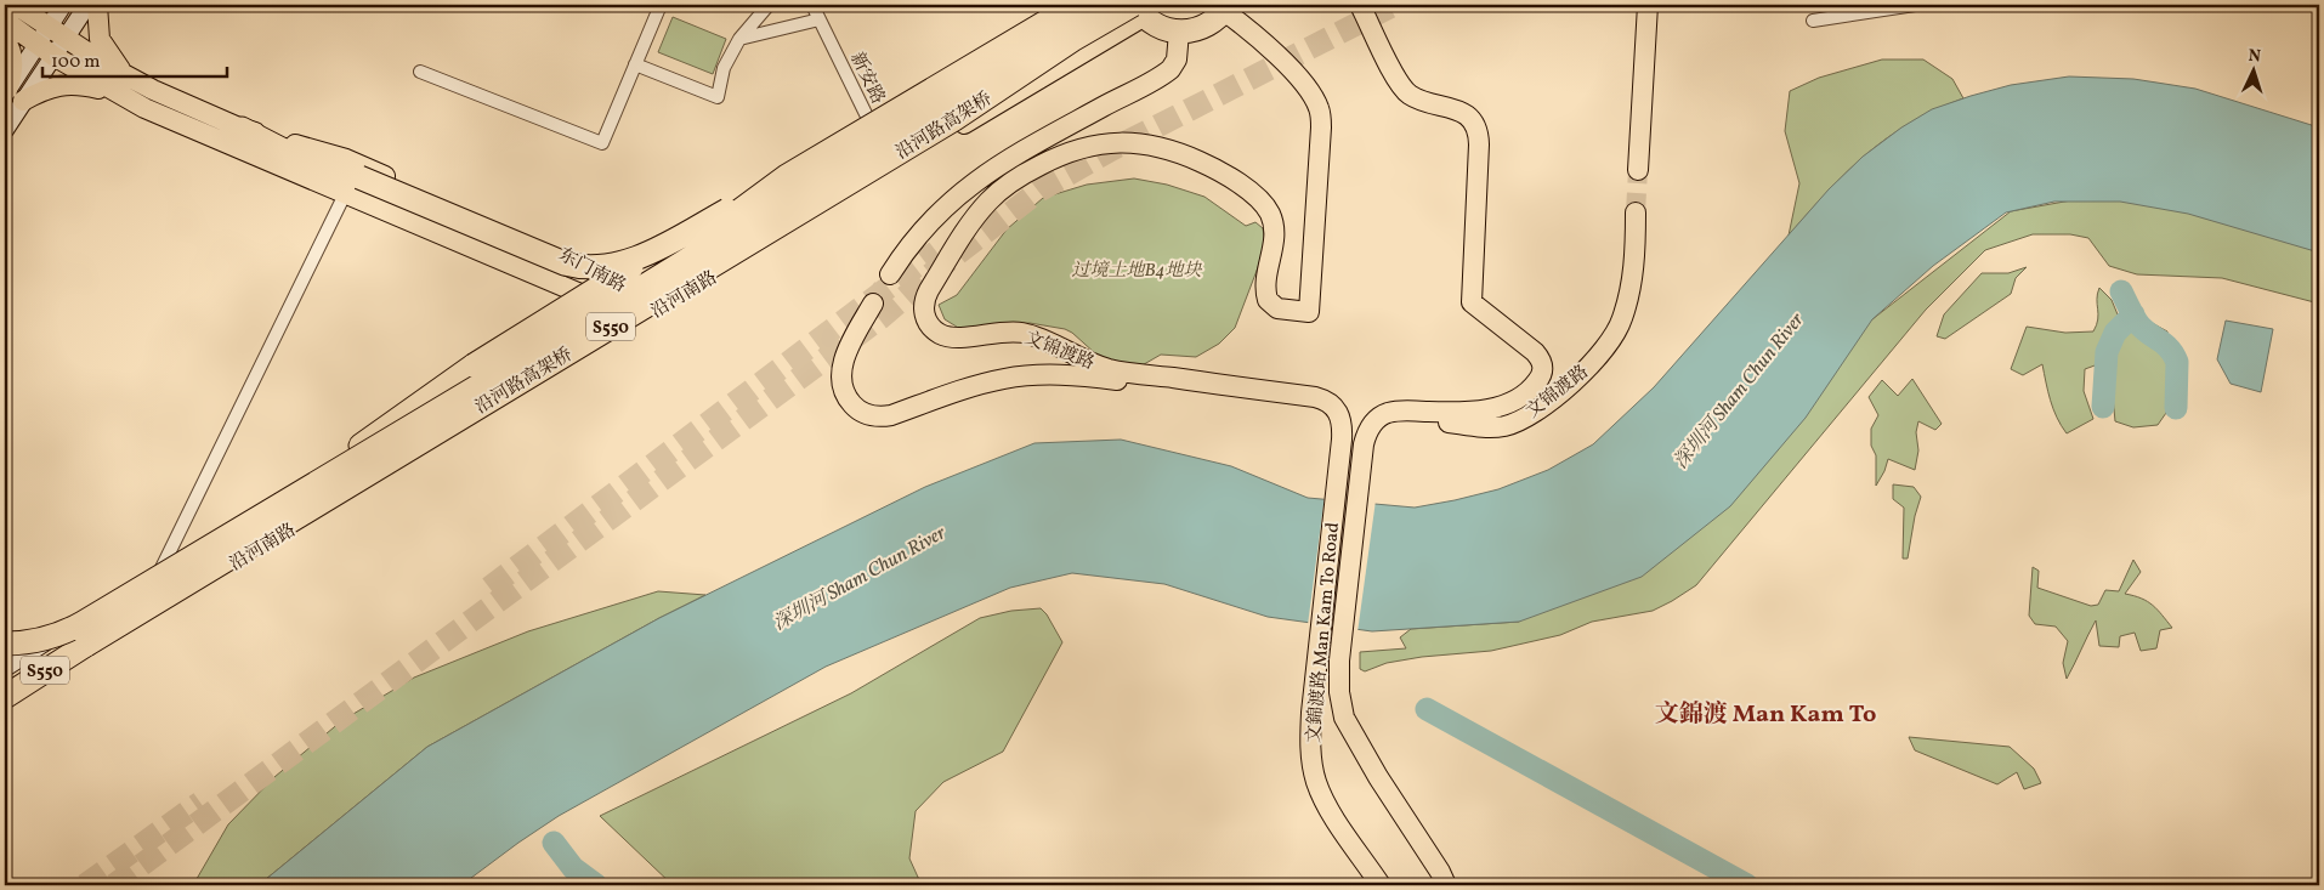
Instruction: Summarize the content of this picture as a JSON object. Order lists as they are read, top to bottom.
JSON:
{
  "streets": {
    "highway": ["沿河路高架桥", "S550"],
    "main road": [
      "东门南路",
      "沿河南路",
      "文锦渡路",
      "文錦渡路 Man Kam To Road"
    ],
    "street": ["新安路"]
  },
  "crossings": [
    ["新安路", "沿河南路"],
    ["沿河路高架桥", "东门南路"],
    ["沿河路高架桥", "沿河南路"],
    ["东门南路", "沿河南路"],
    ["文锦渡路", "文錦渡路 Man Kam To Road"]
  ],
  "districts": ["文錦渡 Man Kam To"],
  "water": ["深圳河 Sham Chun River"],
  "parks": ["过境土地B4地块"],
  "scale_bar": "100 m",
  "north": "top"
}
